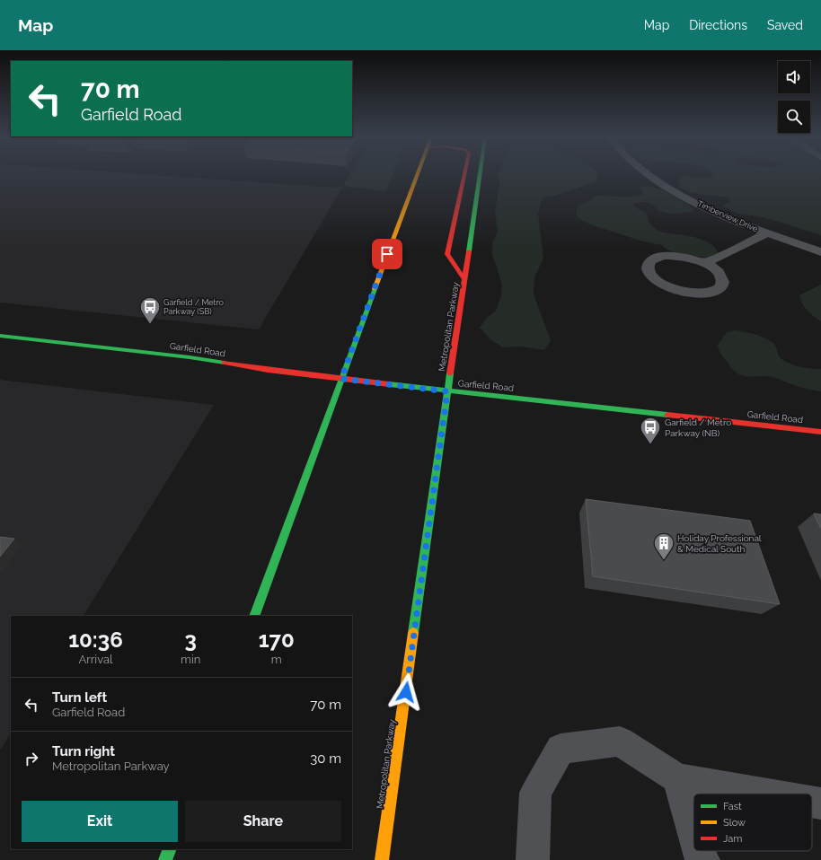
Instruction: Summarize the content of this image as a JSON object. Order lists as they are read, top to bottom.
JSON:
{
  "streets": {
    "main road": ["Metropolitan Parkway", "Garfield Road"],
    "street": ["Timberview Drive"]
  },
  "crossings": [
    ["Metropolitan Parkway", "Garfield Road"]
  ],
  "places": {
    "bus stop": ["Garfield / Metro Parkway (SB)", "Garfield / Metro Parkway (NB)"],
    "building": ["Holiday Professional & Medical South"]
  },
  "legend": ["Fast", "Slow", "Jam"],
  "page": {
    "header": "Map",
    "nav": ["Map", "Directions", "Saved"],
    "turn": ["70 m", "Garfield Road"],
    "eta": [
      "10:36",
      "Arrival",
      "3",
      "min",
      "170",
      "m"
    ],
    "list": [
      {
        "name": "Turn left",
        "note": "Garfield Road",
        "value": "70 m"
      },
      {
        "name": "Turn right",
        "note": "Metropolitan Parkway",
        "value": "30 m"
      }
    ],
    "buttons": ["Exit", "Share"]
  }
}
